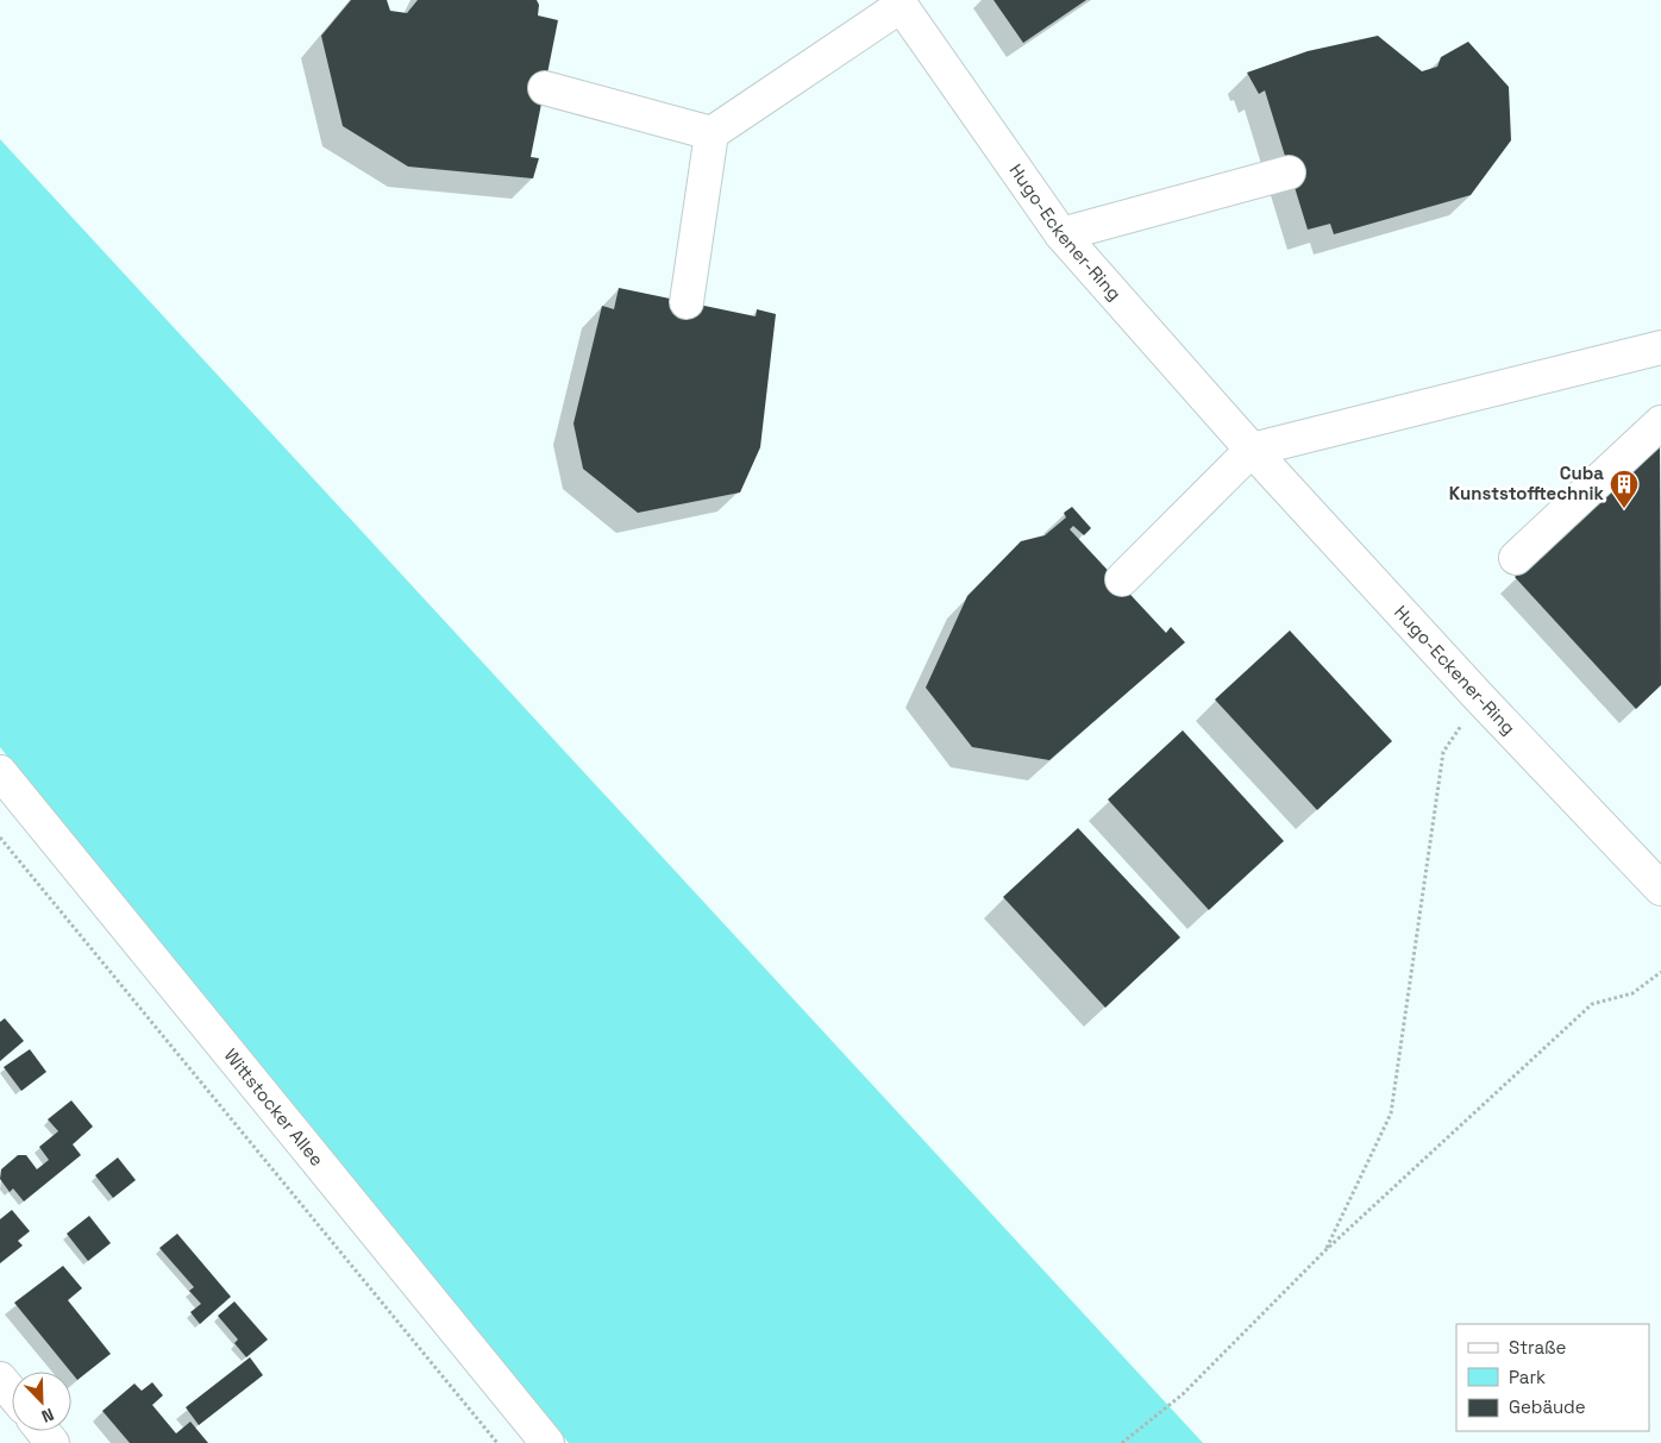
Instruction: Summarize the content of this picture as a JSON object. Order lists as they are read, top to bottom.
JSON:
{
  "streets": {
    "street": ["Hugo-Eckener-Ring", "Wittstocker Allee"]
  },
  "places": {
    "building": ["Cuba Kunststofftechnik"]
  },
  "legend": ["Straße", "Park", "Gebäude"],
  "north": "bottom right"
}
